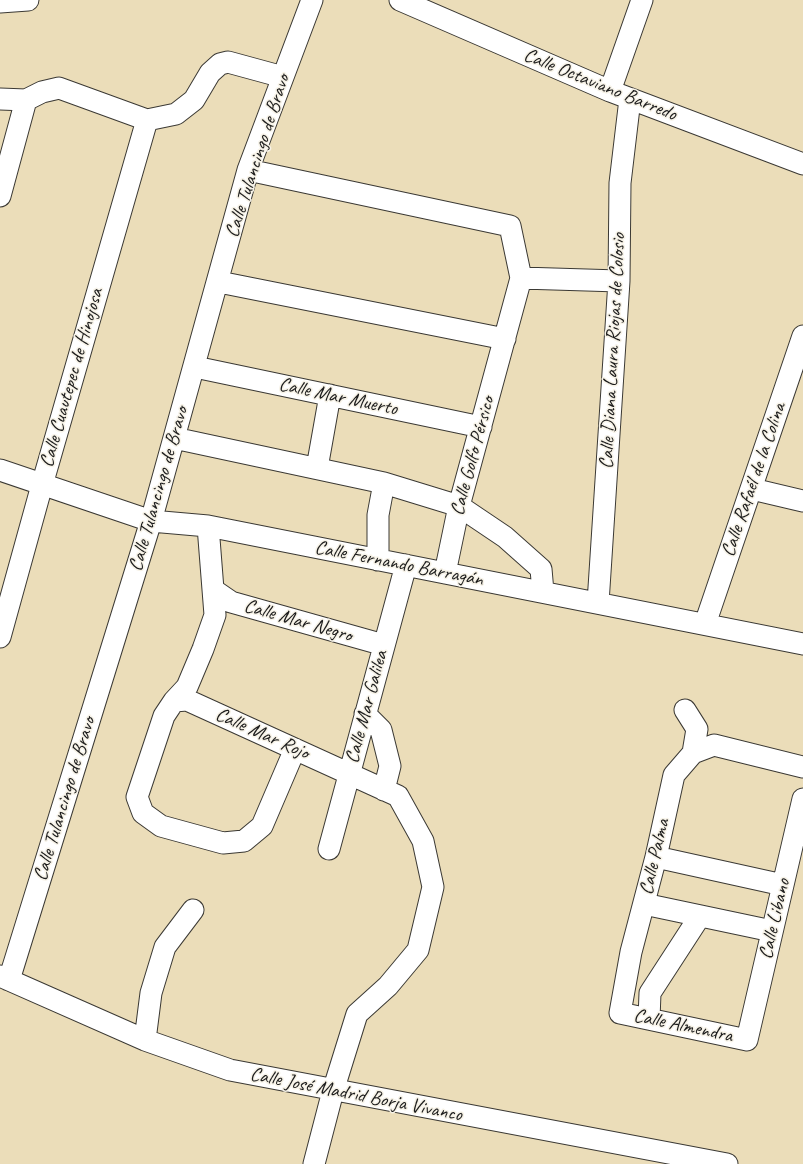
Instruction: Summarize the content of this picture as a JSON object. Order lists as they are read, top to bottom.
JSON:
{
  "streets": {
    "street": [
      "Calle Octaviano Barredo",
      "Calle Tulancingo de Bravo",
      "Calle Diana Laura Riojas de Colosio",
      "Calle Cuautepec de Hinojosa",
      "Calle Mar Muerto",
      "Calle Golfo Pérsico",
      "Calle Rafaél de la Colina",
      "Calle Fernando Barragán",
      "Calle Mar Negro",
      "Calle Mar Galilea",
      "Calle Mar Rojo",
      "Calle Palma",
      "Calle Libano",
      "Calle Almendra",
      "Calle José Madrid Borja Vivanco"
    ]
  },
  "crossings": [
    ["Calle Octaviano Barredo", "Calle Diana Laura Riojas de Colosio"],
    ["Calle Tulancingo de Bravo", "Calle Mar Muerto"],
    ["Calle Tulancingo de Bravo", "Calle Fernando Barragán"],
    ["Calle Tulancingo de Bravo", "Calle José Madrid Borja Vivanco"],
    ["Calle Diana Laura Riojas de Colosio", "Calle Fernando Barragán"],
    ["Calle Cuautepec de Hinojosa", "Calle Fernando Barragán"],
    ["Calle Mar Muerto", "Calle Golfo Pérsico"],
    ["Calle Golfo Pérsico", "Calle Fernando Barragán"],
    ["Calle Rafaél de la Colina", "Calle Fernando Barragán"],
    ["Calle Fernando Barragán", "Calle Mar Galilea"],
    ["Calle Mar Negro", "Calle Mar Galilea"],
    ["Calle Mar Galilea", "Calle Mar Rojo"],
    ["Calle Mar Rojo", "Calle José Madrid Borja Vivanco"],
    ["Calle Palma", "Calle Almendra"],
    ["Calle Libano", "Calle Almendra"]
  ]
}
